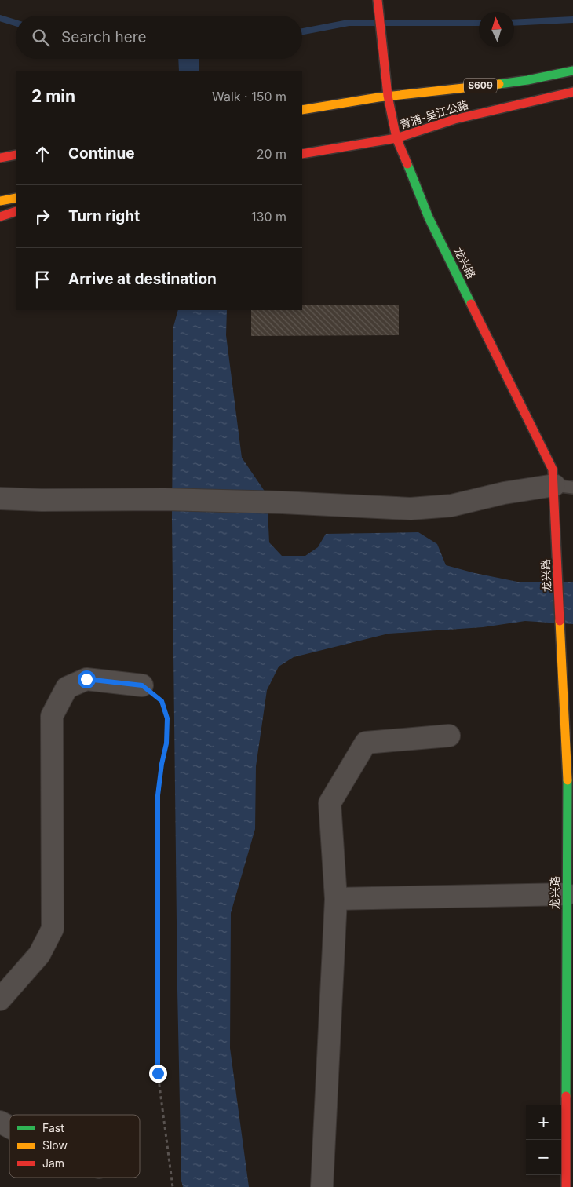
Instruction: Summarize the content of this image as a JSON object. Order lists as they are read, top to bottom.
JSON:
{
  "streets": {
    "main road": ["S609", "青浦-吴江公路", "龙兴路"]
  },
  "crossings": [
    ["青浦-吴江公路", "龙兴路"]
  ],
  "legend": ["Fast", "Slow", "Jam"],
  "north": "top",
  "page": {
    "search": "Search here",
    "heading": ["2 min", "Walk · 150 m"],
    "list": [
      ["Continue", "20 m"],
      ["Turn right", "130 m"],
      "Arrive at destination"
    ],
    "map_buttons": ["+", "−"]
  }
}
